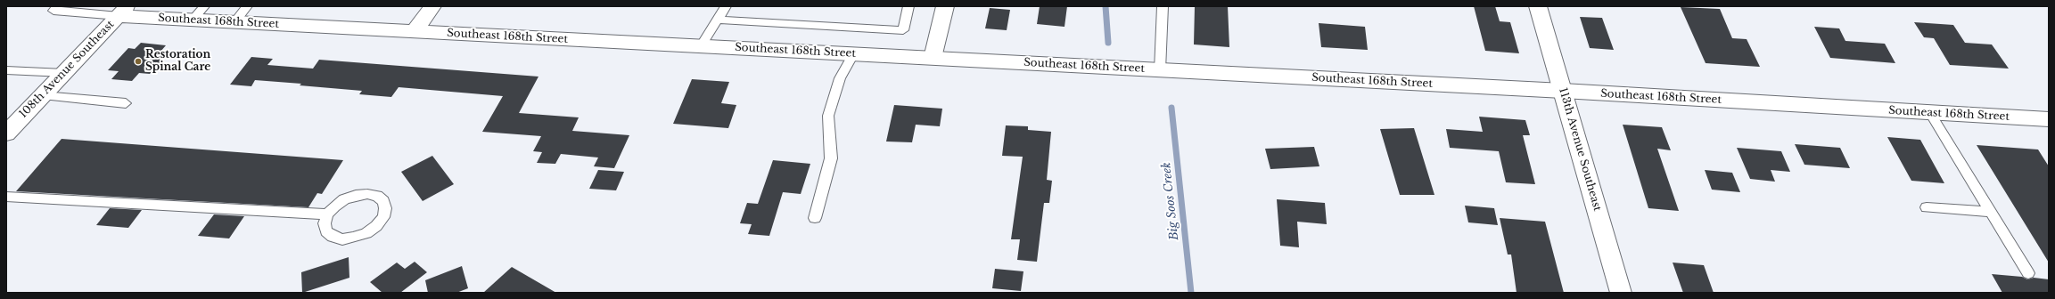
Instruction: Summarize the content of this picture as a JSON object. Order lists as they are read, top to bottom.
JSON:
{
  "streets": {
    "street": ["Southeast 168th Street", "108th Avenue Southeast", "113th Avenue Southeast"]
  },
  "crossings": [
    ["Southeast 168th Street", "108th Avenue Southeast"],
    ["Southeast 168th Street", "113th Avenue Southeast"]
  ],
  "water": ["Big Soos Creek"],
  "places": ["Restoration Spinal Care"]
}
